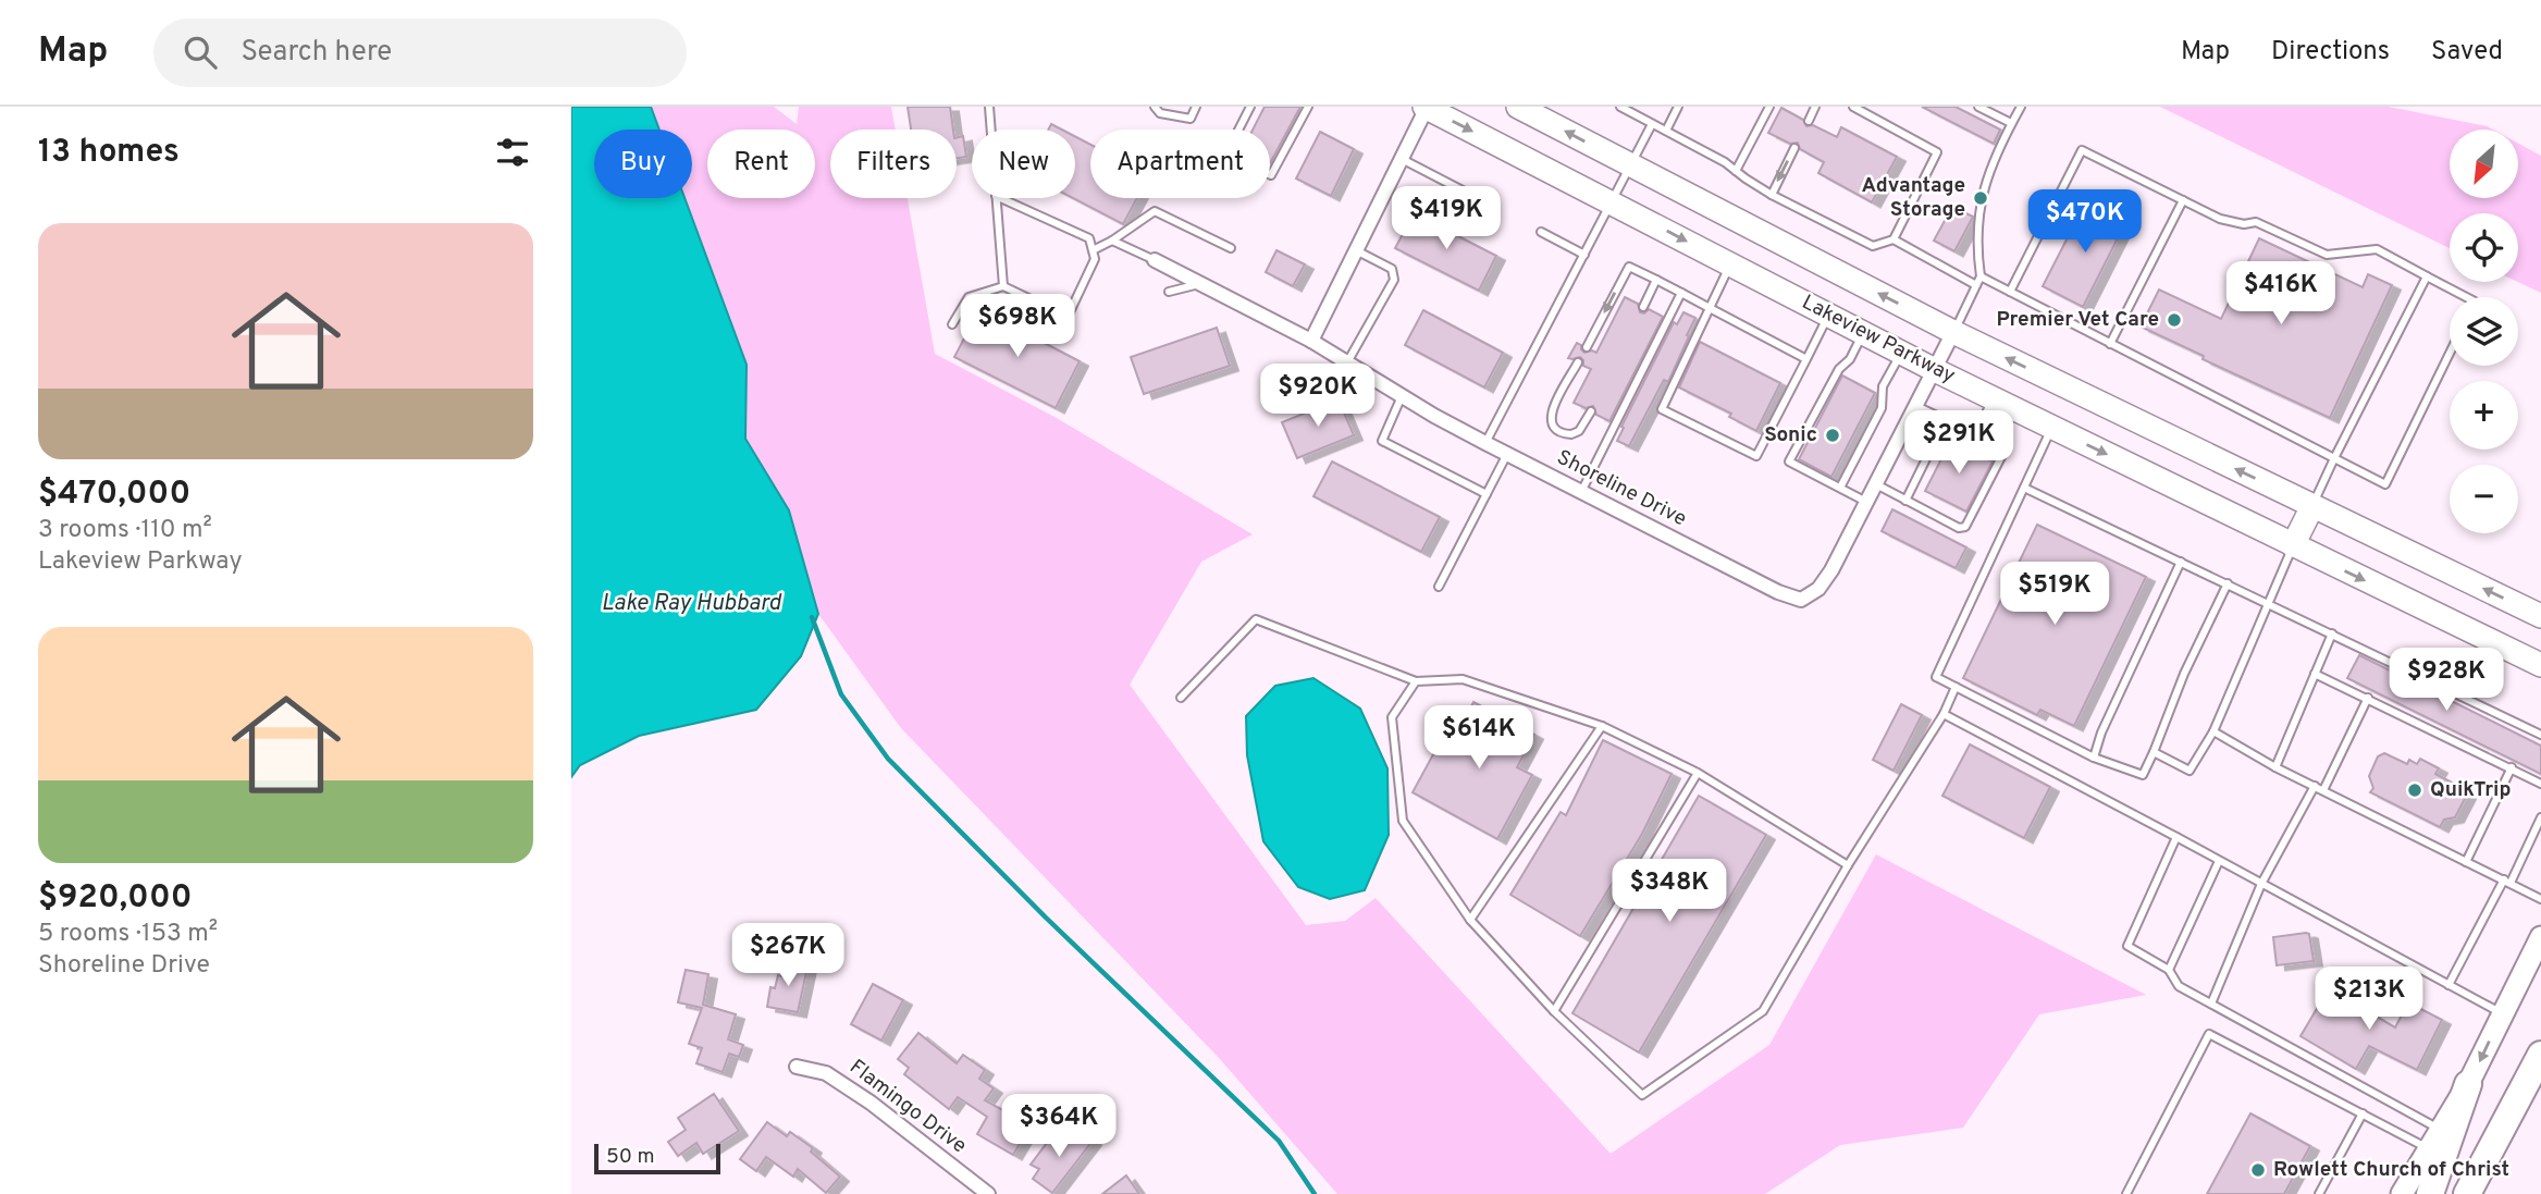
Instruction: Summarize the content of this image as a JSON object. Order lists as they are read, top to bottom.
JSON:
{
  "streets": {
    "main road": ["Lakeview Parkway"],
    "street": ["Shoreline Drive", "Flamingo Drive"]
  },
  "crossings": [
    ["Lakeview Parkway", "Shoreline Drive"]
  ],
  "water": ["Lake Ray Hubbard"],
  "places": [
    "Advantage Storage",
    "Premier Vet Care",
    "Sonic",
    "QuikTrip",
    "Rowlett Church of Christ"
  ],
  "scale_bar": "50 m",
  "north": "bottom left",
  "page": {
    "header": "Map",
    "search": "Search here",
    "nav": ["Map", "Directions", "Saved"],
    "heading": "13 homes",
    "map_buttons": ["+", "−"],
    "chip": [
      "Buy",
      "Rent",
      "Filters",
      "New",
      "Apartment"
    ],
    "price": [
      "$419K",
      "$470K",
      "$416K",
      "$698K",
      "$920K",
      "$291K",
      "$519K",
      "$928K",
      "$614K",
      "$348K",
      "$267K",
      "$213K",
      "$364K"
    ],
    "list": [
      {
        "name": "$470,000",
        "note": "3 rooms · 110 m² · Lakeview Parkway"
      },
      {
        "name": "$920,000",
        "note": "5 rooms · 153 m² · Shoreline Drive"
      }
    ],
    "scale": "50 m"
  }
}
